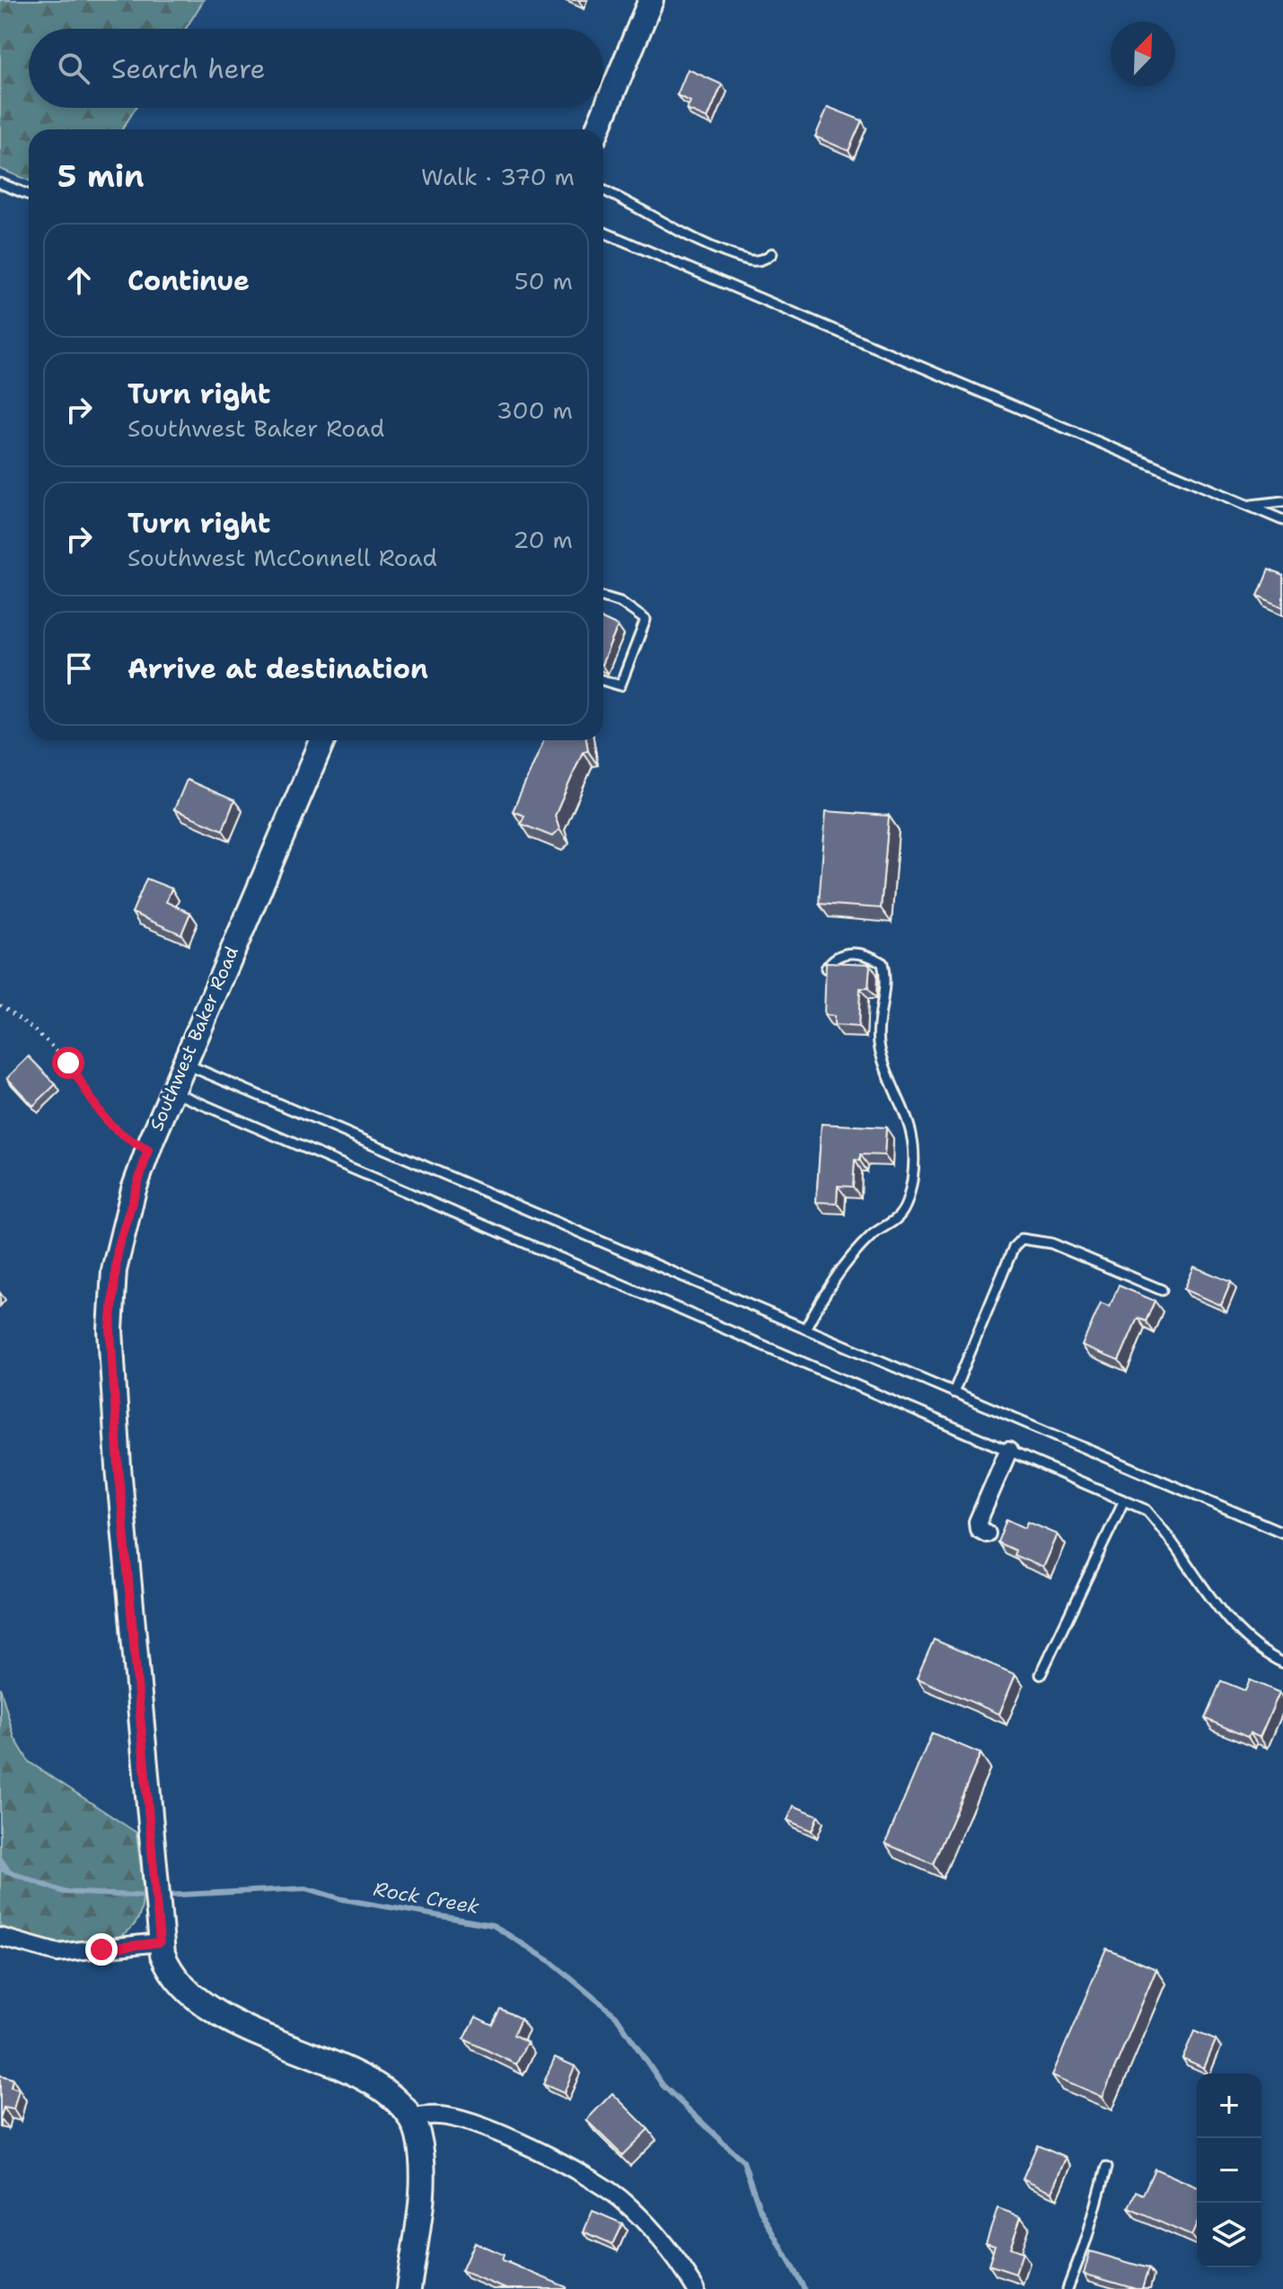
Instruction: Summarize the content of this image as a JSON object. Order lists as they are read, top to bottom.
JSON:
{
  "streets": {
    "main road": ["Southwest Baker Road"]
  },
  "water": ["Rock Creek"],
  "north": "top right",
  "page": {
    "search": "Search here",
    "heading": ["5 min", "Walk · 370 m"],
    "list": [
      ["Continue", "50 m"],
      ["Turn right", "Southwest Baker Road", "300 m"],
      ["Turn right", "Southwest McConnell Road", "20 m"],
      "Arrive at destination"
    ],
    "map_buttons": ["+", "−"]
  }
}
